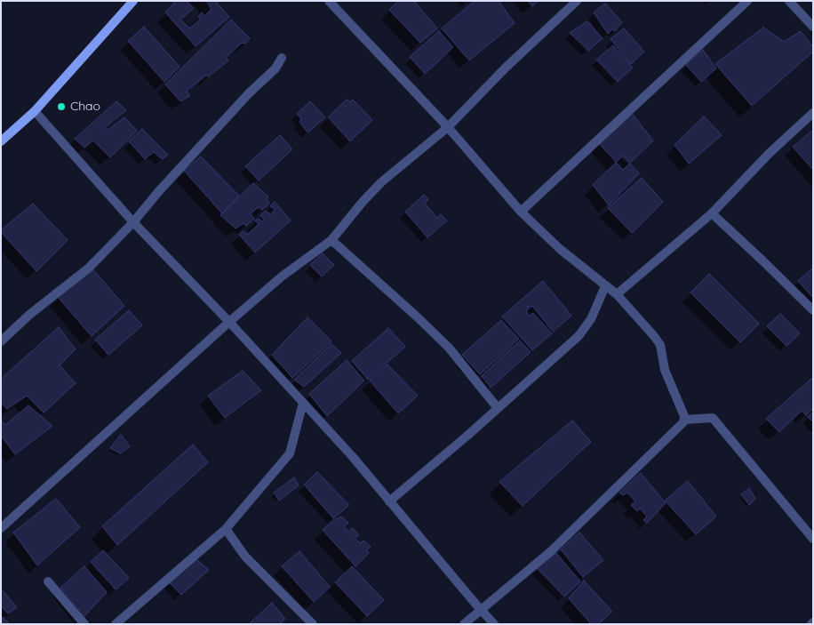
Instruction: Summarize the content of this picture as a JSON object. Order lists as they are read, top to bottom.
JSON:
{
  "places": ["Chao"]
}
